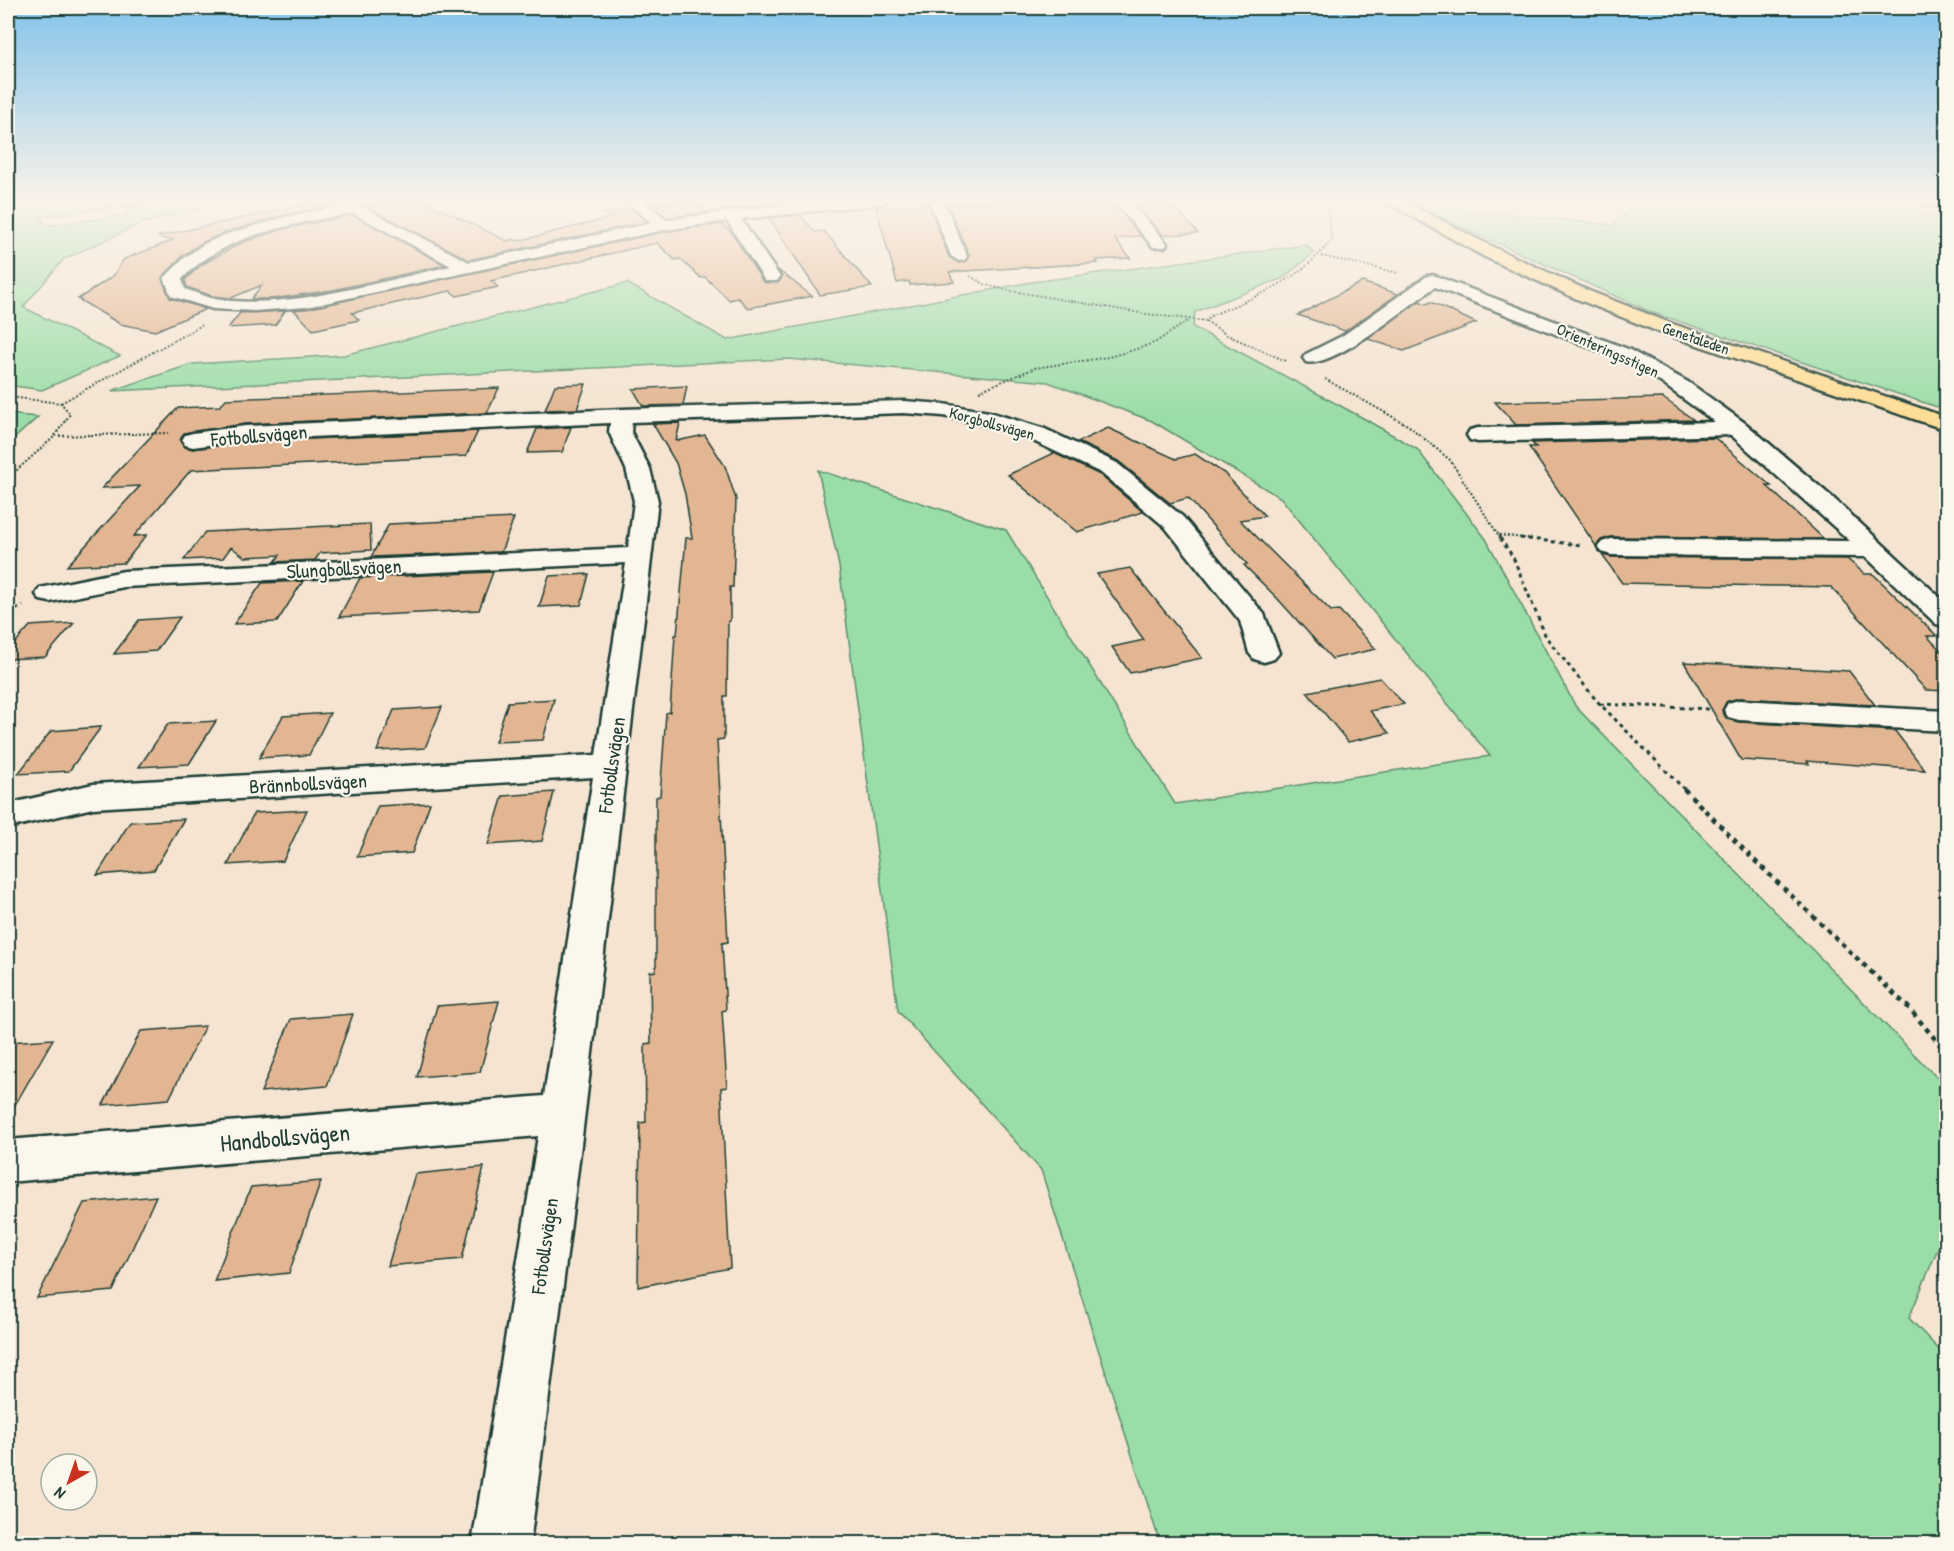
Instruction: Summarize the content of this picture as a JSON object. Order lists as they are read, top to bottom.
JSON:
{
  "streets": {
    "main road": ["Genetaleden"],
    "street": [
      "Orienteringsstigen",
      "Korgbollsvägen",
      "Fotbollsvägen",
      "Slungbollsvägen",
      "Brännbollsvägen",
      "Handbollsvägen"
    ]
  },
  "crossings": [
    ["Korgbollsvägen", "Fotbollsvägen"],
    ["Fotbollsvägen", "Slungbollsvägen"],
    ["Fotbollsvägen", "Brännbollsvägen"],
    ["Fotbollsvägen", "Handbollsvägen"]
  ],
  "north": "bottom left"
}
